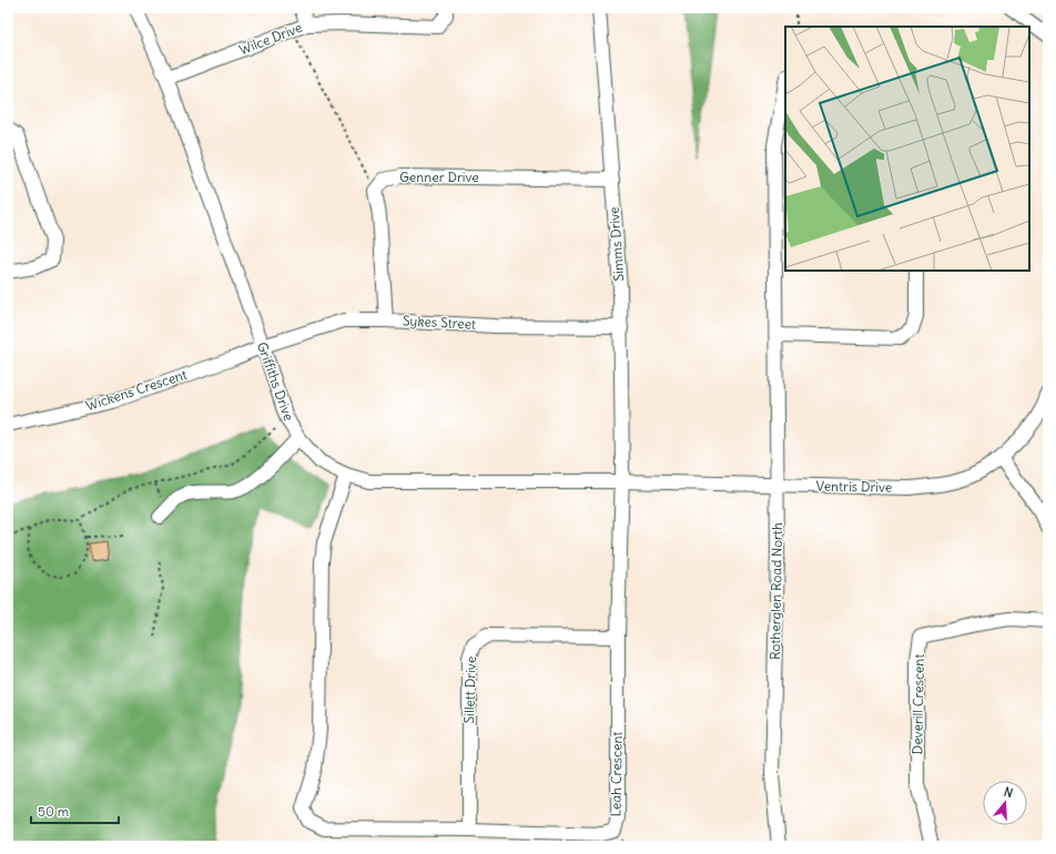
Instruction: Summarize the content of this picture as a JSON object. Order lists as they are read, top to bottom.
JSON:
{
  "streets": {
    "street": [
      "Wilce Drive",
      "Genner Drive",
      "Simms Drive",
      "Sykes Street",
      "Griffiths Drive",
      "Wickens Crescent",
      "Ventris Drive",
      "Rotherglen Road North",
      "Sillett Drive",
      "Deverill Crescent",
      "Leah Crescent"
    ]
  },
  "crossings": [
    ["Wilce Drive", "Griffiths Drive"],
    ["Genner Drive", "Simms Drive"],
    ["Simms Drive", "Sykes Street"],
    ["Simms Drive", "Griffiths Drive"],
    ["Simms Drive", "Ventris Drive"],
    ["Simms Drive", "Leah Crescent"],
    ["Sykes Street", "Griffiths Drive"],
    ["Sykes Street", "Wickens Crescent"],
    ["Griffiths Drive", "Wickens Crescent"],
    ["Griffiths Drive", "Ventris Drive"],
    ["Griffiths Drive", "Leah Crescent"],
    ["Ventris Drive", "Rotherglen Road North"],
    ["Ventris Drive", "Leah Crescent"],
    ["Sillett Drive", "Leah Crescent"]
  ],
  "scale_bar": "50 m",
  "north": "top"
}
